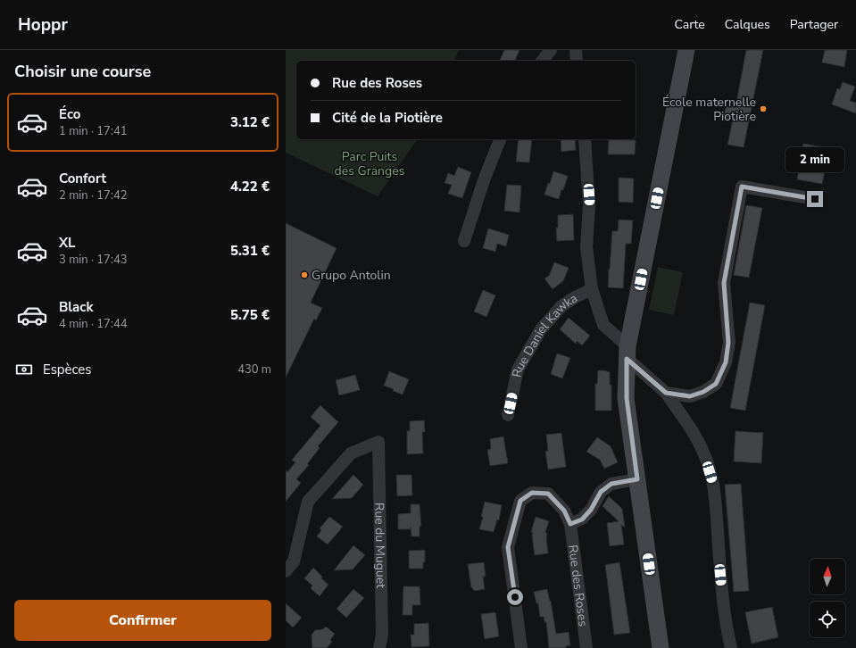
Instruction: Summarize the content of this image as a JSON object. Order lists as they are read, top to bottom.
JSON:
{
  "streets": {
    "street": ["Rue Daniel Kawka", "Rue du Muguet", "Rue des Roses"]
  },
  "parks": ["Parc Puits des Granges"],
  "places": ["École maternelle Piotière", "Grupo Antolin"],
  "north": "top",
  "page": {
    "header": "Hoppr",
    "nav": ["Carte", "Calques", "Partager"],
    "heading": "Choisir une course",
    "banner": ["Rue des Roses", "Cité de la Piotière"],
    "list": [
      {
        "name": "Éco",
        "note": "1 min · 17:41",
        "value": "3.12 €"
      },
      {
        "name": "Confort",
        "note": "2 min · 17:42",
        "value": "4.22 €"
      },
      {
        "name": "XL",
        "note": "3 min · 17:43",
        "value": "5.31 €"
      },
      {
        "name": "Black",
        "note": "4 min · 17:44",
        "value": "5.75 €"
      }
    ],
    "bubble": "2 min",
    "pay": ["Espèces", "430 m"],
    "buttons": "Confirmer"
  }
}
